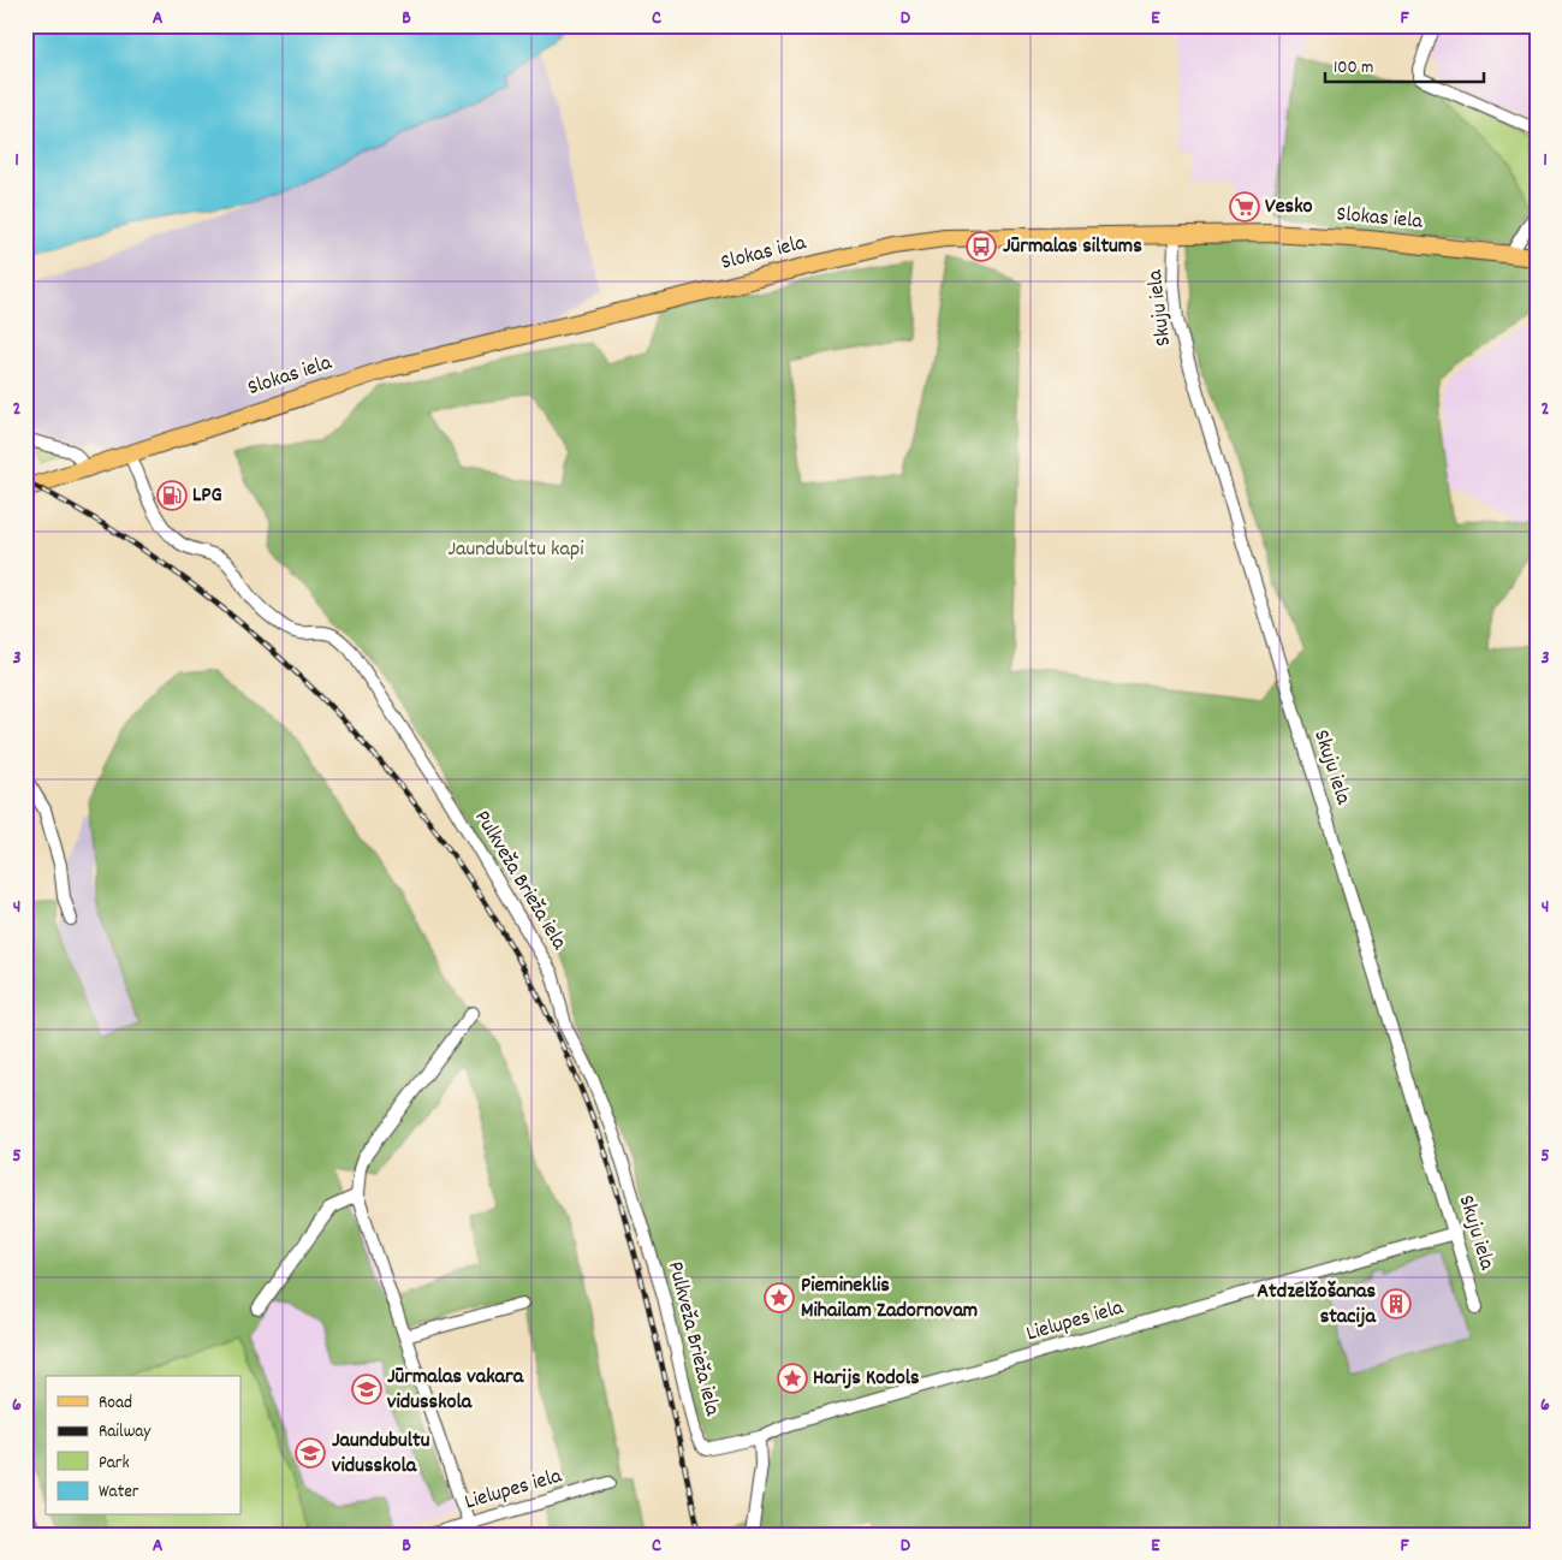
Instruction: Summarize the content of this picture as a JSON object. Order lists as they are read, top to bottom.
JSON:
{
  "streets": {
    "main road": ["Slokas iela"],
    "street": ["Skuju iela", "Pulkveža Brieža iela", "Lielupes iela"]
  },
  "crossings": [
    ["Slokas iela", "Skuju iela"],
    ["Slokas iela", "Pulkveža Brieža iela"],
    ["Skuju iela", "Lielupes iela"],
    ["Pulkveža Brieža iela", "Lielupes iela"]
  ],
  "parks": ["Jaundubultu kapi"],
  "places": {
    "supermarket": ["Vesko"],
    "bus stop": ["Jūrmalas siltums"],
    "fuel station": ["LPG"],
    "place": ["Piemineklis Mihailam Zadornovam", "Harijs Kodols"],
    "building": ["Atdzelžošanas stacija"],
    "school or university": ["Jūrmalas vakara vidusskola", "Jaundubultu vidusskola"]
  },
  "legend": [
    "Road",
    "Railway",
    "Park",
    "Water"
  ],
  "scale_bar": "100 m",
  "grid": {
    "columns": [
      "A",
      "B",
      "C",
      "D",
      "E",
      "F"
    ],
    "rows": [
      "1",
      "2",
      "3",
      "4",
      "5",
      "6"
    ]
  }
}
